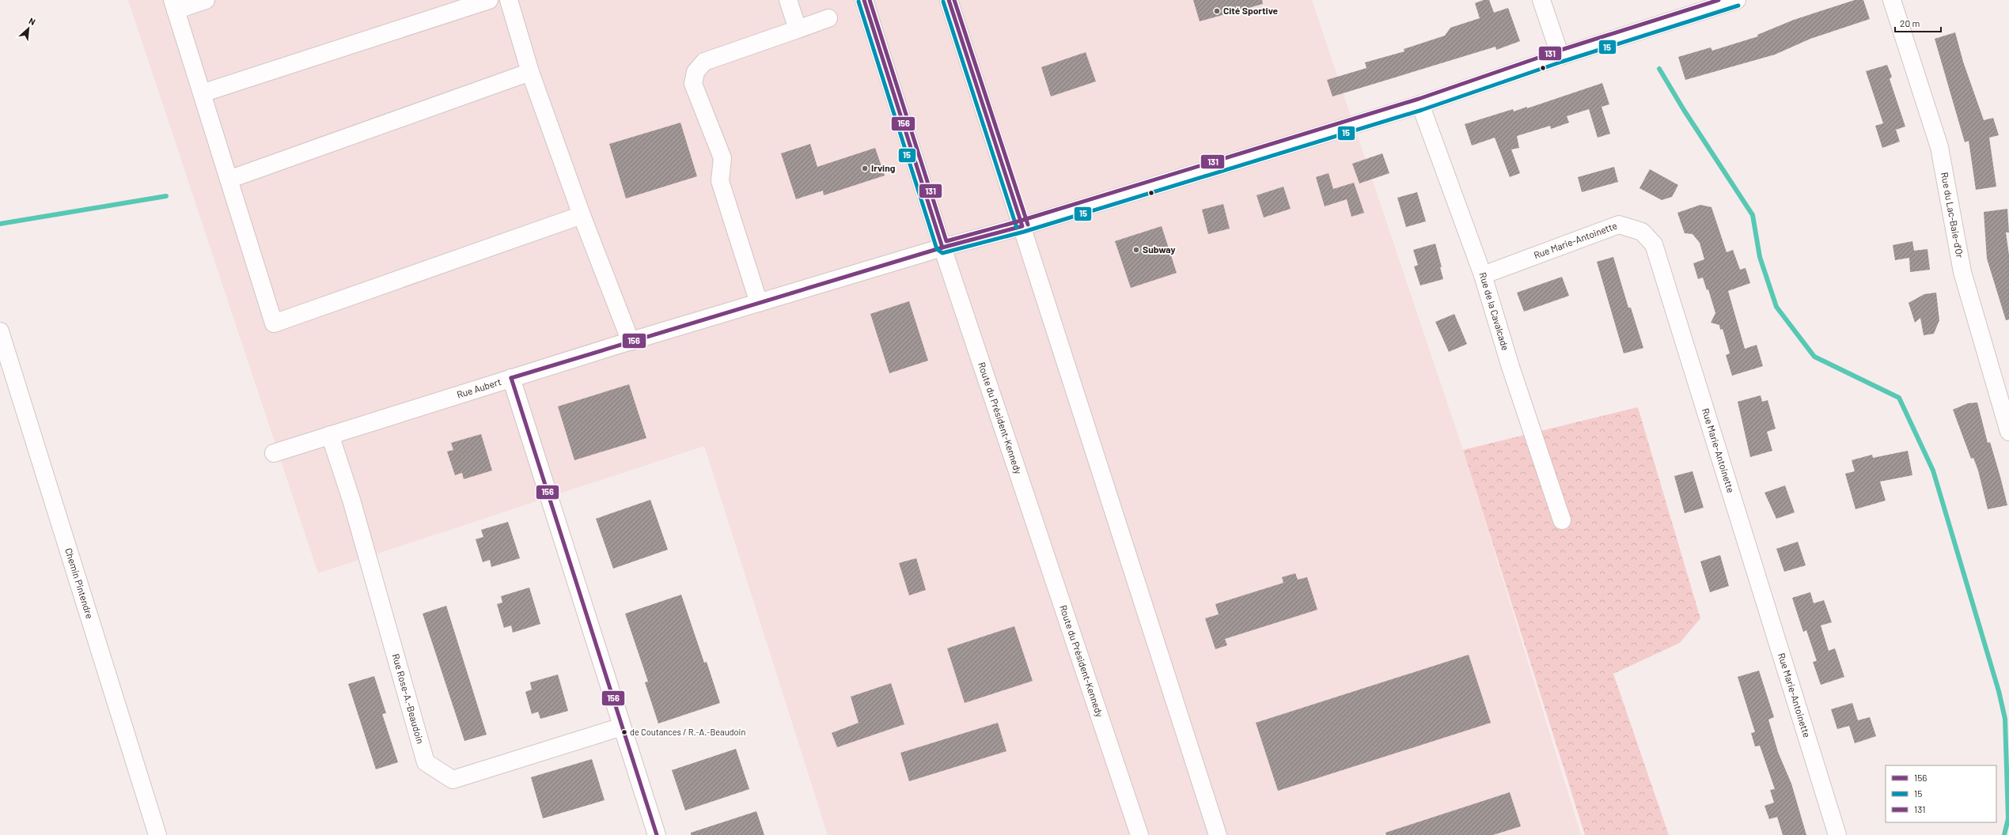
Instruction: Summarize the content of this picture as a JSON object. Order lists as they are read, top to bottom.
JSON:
{
  "streets": {
    "street": [
      "Rue du Lac-Baie-d'Or",
      "Rue Marie-Antoinette",
      "Rue de la Cavalcade",
      "Rue Aubert",
      "Route du Président-Kennedy",
      "Chemin Pintendre",
      "Rue Rose-A.-Beaudoin"
    ]
  },
  "crossings": [
    ["Rue Marie-Antoinette", "Rue de la Cavalcade"],
    ["Rue de la Cavalcade", "Rue Aubert"],
    ["Rue Aubert", "Route du Président-Kennedy"],
    ["Rue Aubert", "Rue Rose-A.-Beaudoin"]
  ],
  "places": [
    "Cité Sportive",
    "Irving",
    "Subway",
    "de Coutances / R.-A.-Beaudoin"
  ],
  "lines": ["transit line 156", "transit line 131", "transit line 15"],
  "legend": ["156", "15", "131"],
  "scale_bar": "20 m",
  "north": "top right"
}
